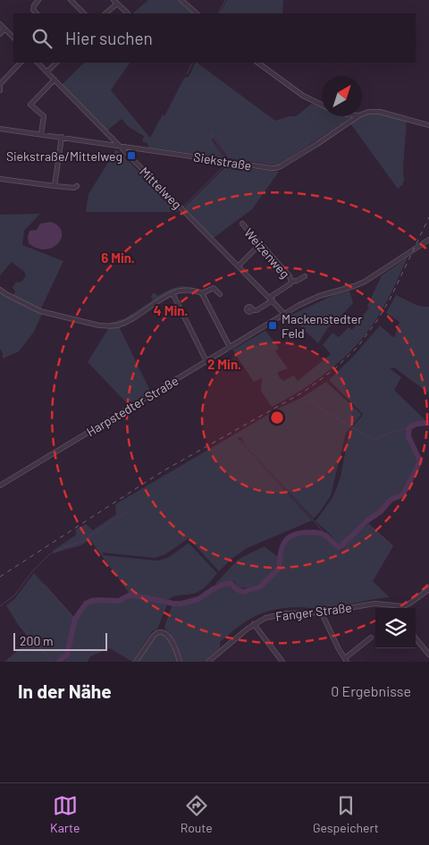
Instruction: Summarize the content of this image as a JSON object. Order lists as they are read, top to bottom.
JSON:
{
  "streets": {
    "street": [
      "Siekstraße",
      "Mittelweg",
      "Weizenweg",
      "Harpstedter Straße",
      "Fanger Straße"
    ]
  },
  "crossings": [
    ["Siekstraße", "Mittelweg"],
    ["Mittelweg", "Weizenweg"],
    ["Mittelweg", "Harpstedter Straße"]
  ],
  "places": {
    "transit": ["Siekstraße/Mittelweg", "Mackenstedter Feld"]
  },
  "scale_bar": "200 m",
  "north": "top right",
  "page": {
    "search": "Hier suchen",
    "scale": "200 m",
    "heading": ["In der Nähe", "0 Ergebnisse"],
    "nav": ["Karte", "Route", "Gespeichert"]
  },
  "rings": ["6 Min.", "4 Min.", "2 Min."]
}
